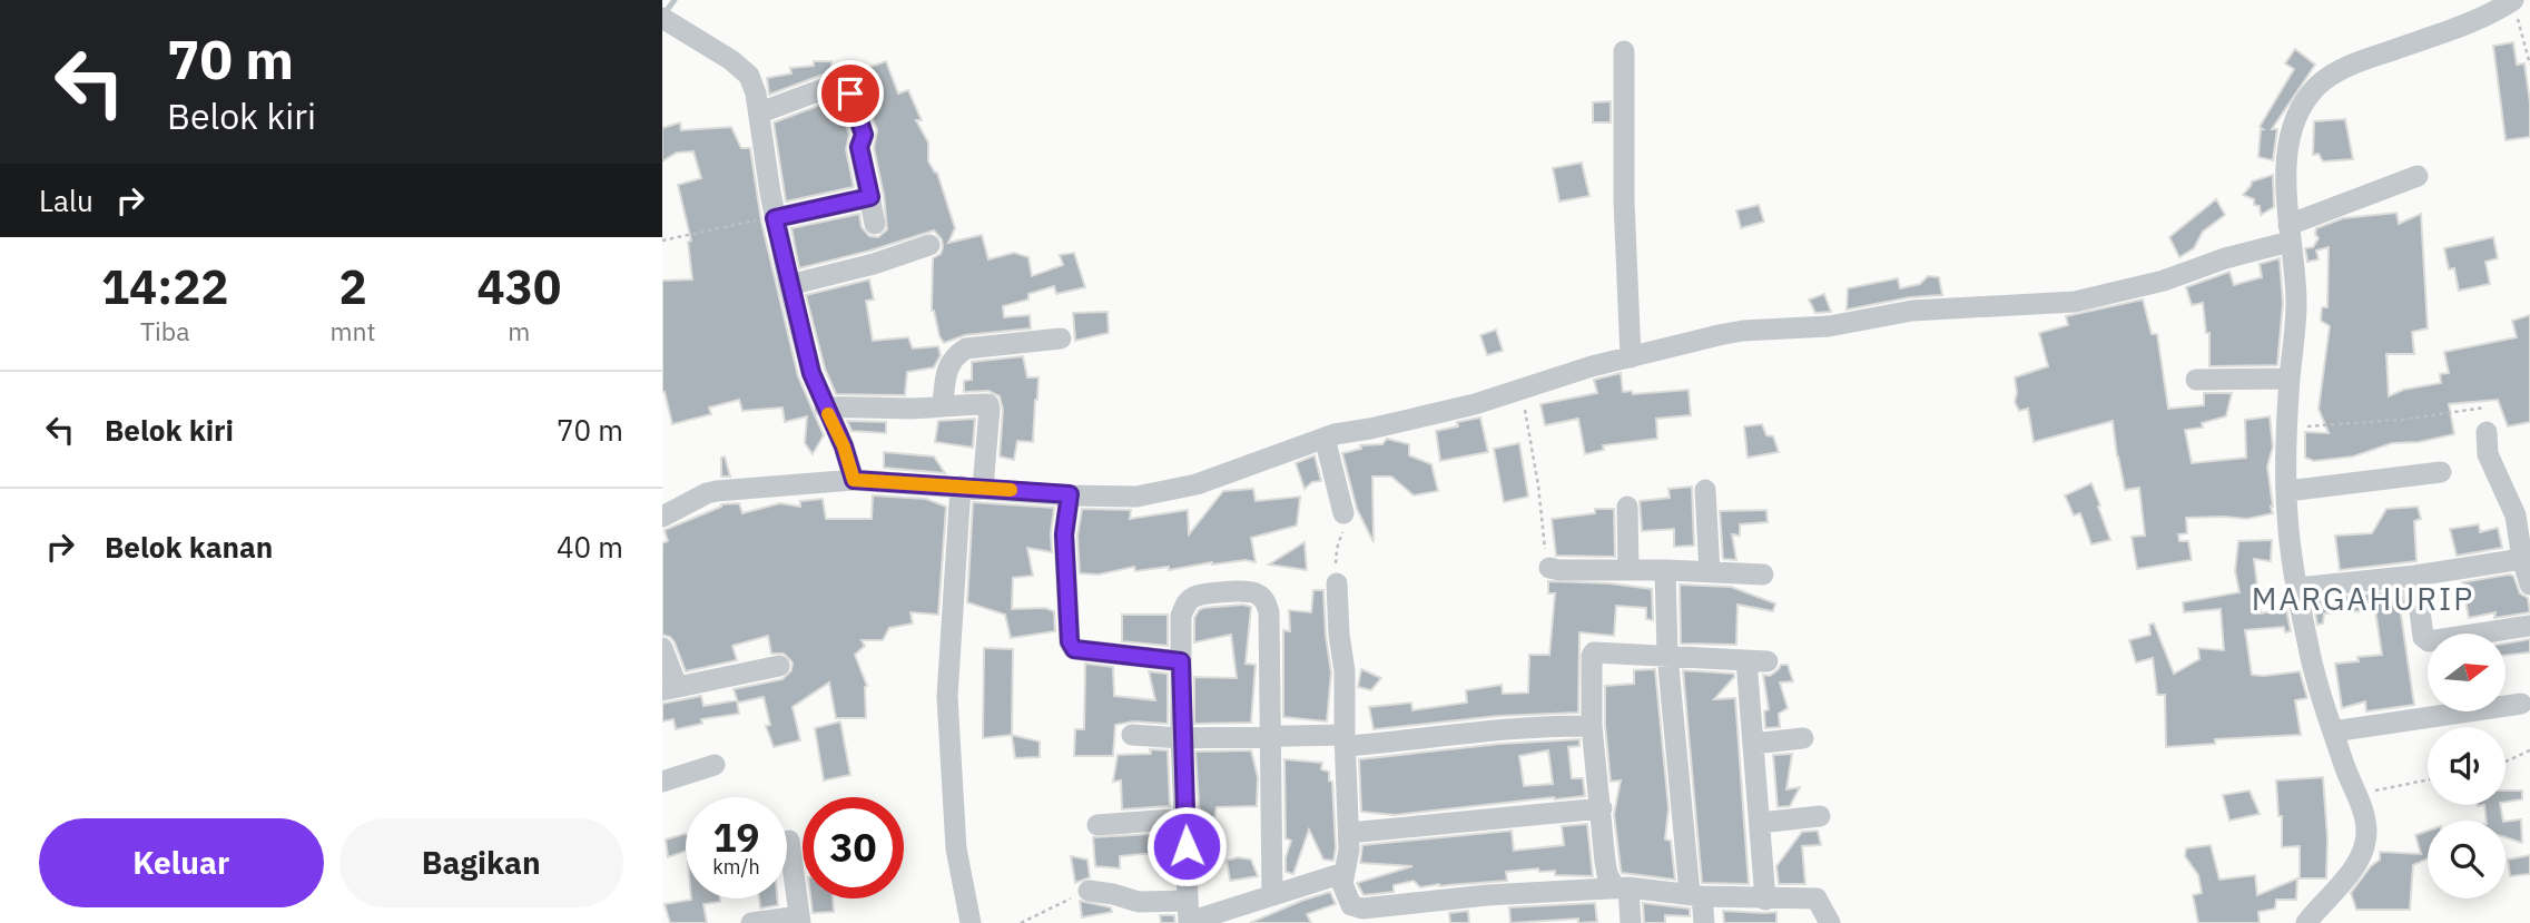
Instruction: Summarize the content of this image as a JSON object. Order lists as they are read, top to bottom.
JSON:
{
  "districts": ["MARGAHURIP"],
  "north": "right",
  "page": {
    "turn": ["70 m", "Belok kiri"],
    "then": "Lalu",
    "eta": [
      "14:22",
      "Tiba",
      "2",
      "mnt",
      "430",
      "m"
    ],
    "list": [
      {
        "name": "Belok kiri",
        "value": "70 m"
      },
      {
        "name": "Belok kanan",
        "value": "40 m"
      }
    ],
    "speed": "19 km/h",
    "limit": "30",
    "buttons": ["Keluar", "Bagikan"]
  }
}
